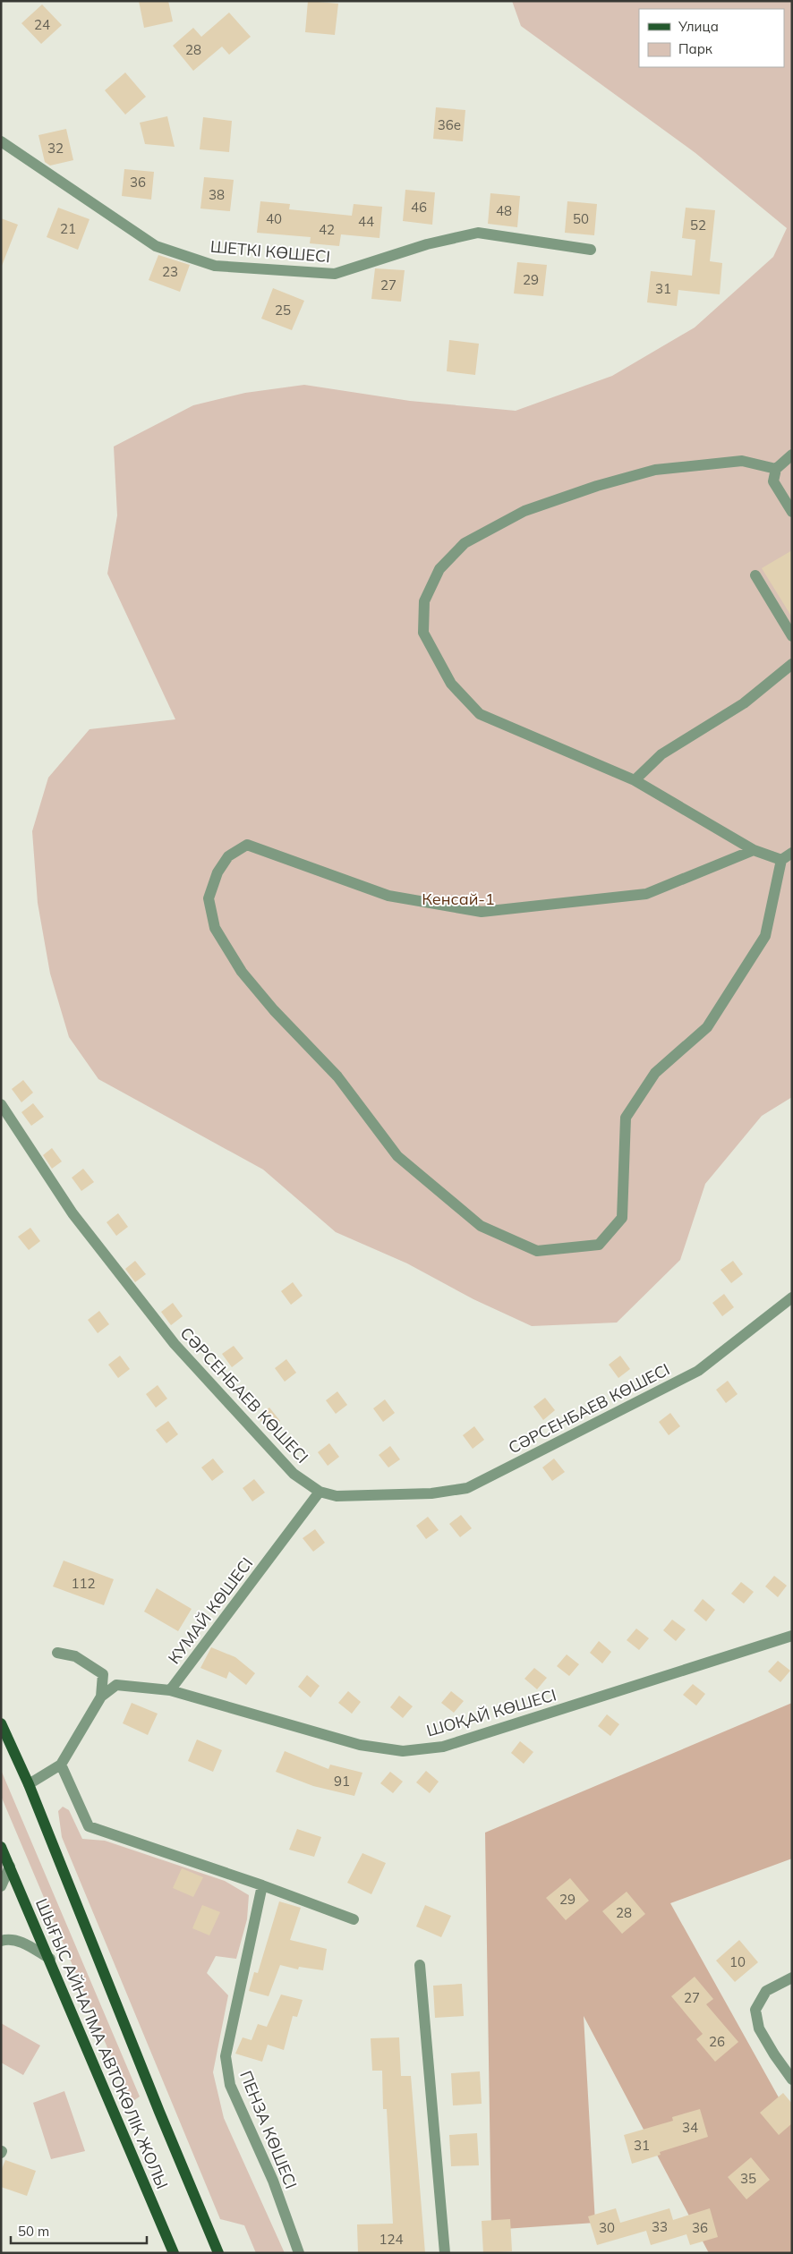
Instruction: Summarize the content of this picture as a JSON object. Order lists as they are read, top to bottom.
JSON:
{
  "streets": {
    "main road": ["ШЫҒЫС АЙНАЛМА АВТОКӨЛІК ЖОЛЫ"],
    "street": [
      "ШЕТКІ КӨШЕСІ",
      "СӘРСЕНБАЕВ КӨШЕСІ",
      "КУМАЙ КӨШЕСІ",
      "ШОҚАЙ КӨШЕСІ",
      "ПЕНЗА КӨШЕСІ"
    ]
  },
  "crossings": [
    ["СӘРСЕНБАЕВ КӨШЕСІ", "КУМАЙ КӨШЕСІ"],
    ["КУМАЙ КӨШЕСІ", "ШОҚАЙ КӨШЕСІ"]
  ],
  "parks": ["Кенсай-1"],
  "house_numbers": [
    "24",
    "28",
    "36е",
    "32",
    "36",
    "38",
    "46",
    "48",
    "40",
    "50",
    "44",
    "52",
    "21",
    "42",
    "23",
    "29",
    "27",
    "31",
    "25",
    "112",
    "91",
    "29",
    "28",
    "10",
    "27",
    "26",
    "34",
    "31",
    "35",
    "33",
    "30",
    "36",
    "124"
  ],
  "legend": ["Улица", "Парк"],
  "scale_bar": "50 m"
}
